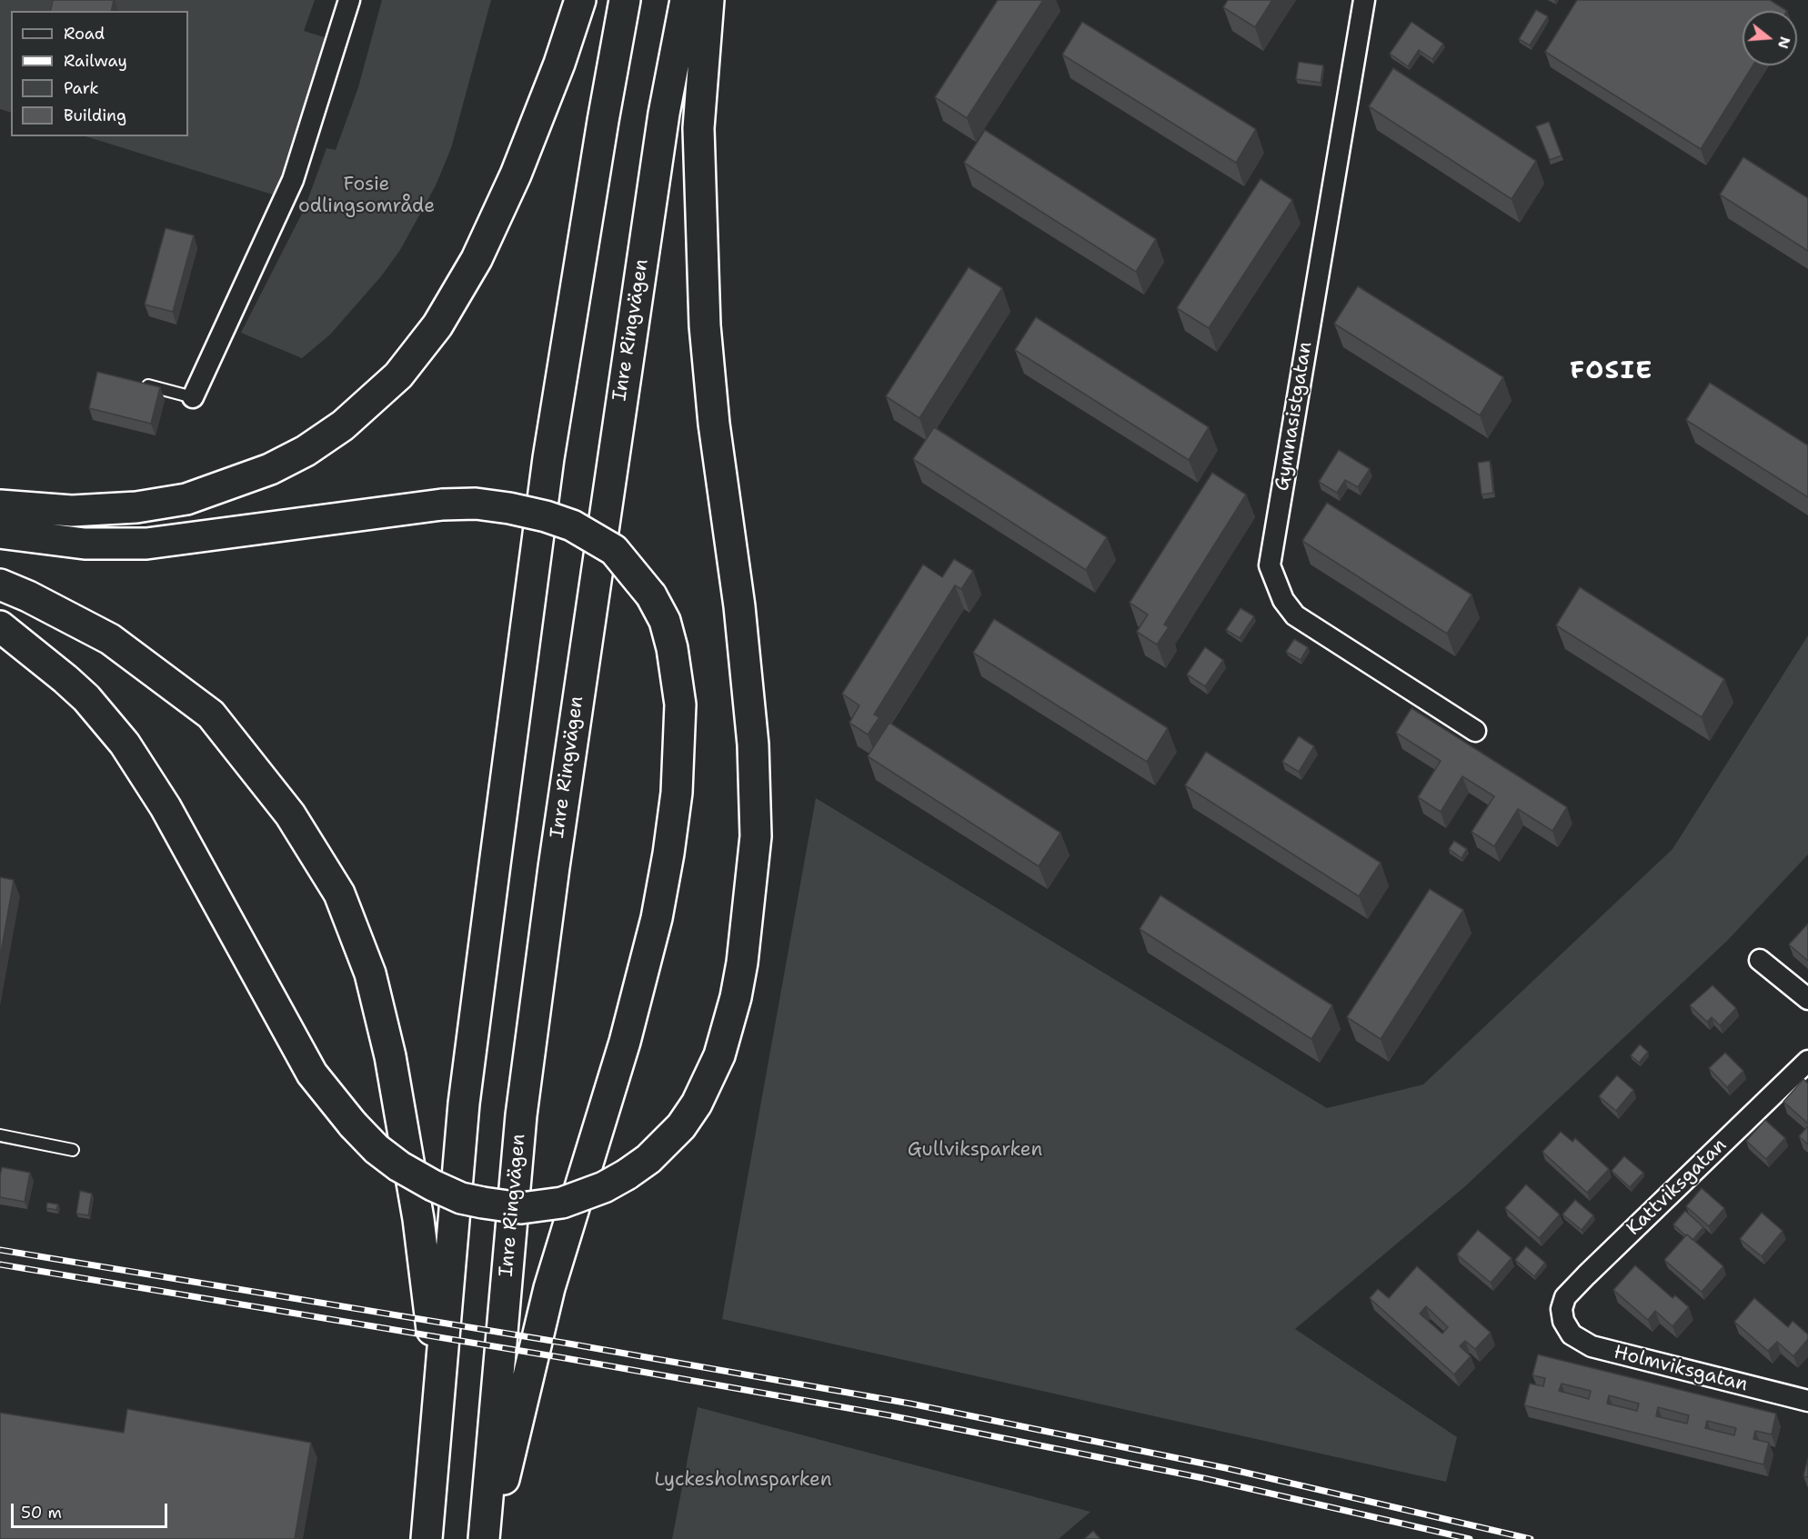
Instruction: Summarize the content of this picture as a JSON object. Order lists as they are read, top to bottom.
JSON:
{
  "streets": {
    "highway": ["Inre Ringvägen"],
    "street": ["Gymnasistgatan", "Kattviksgatan", "Holmviksgatan"]
  },
  "crossings": [
    ["Kattviksgatan", "Holmviksgatan"]
  ],
  "districts": ["FOSIE"],
  "parks": ["Fosie odlingsområde", "Gullviksparken", "Lyckesholmsparken"],
  "legend": [
    "Road",
    "Railway",
    "Park",
    "Building"
  ],
  "scale_bar": "50 m",
  "north": "right"
}
